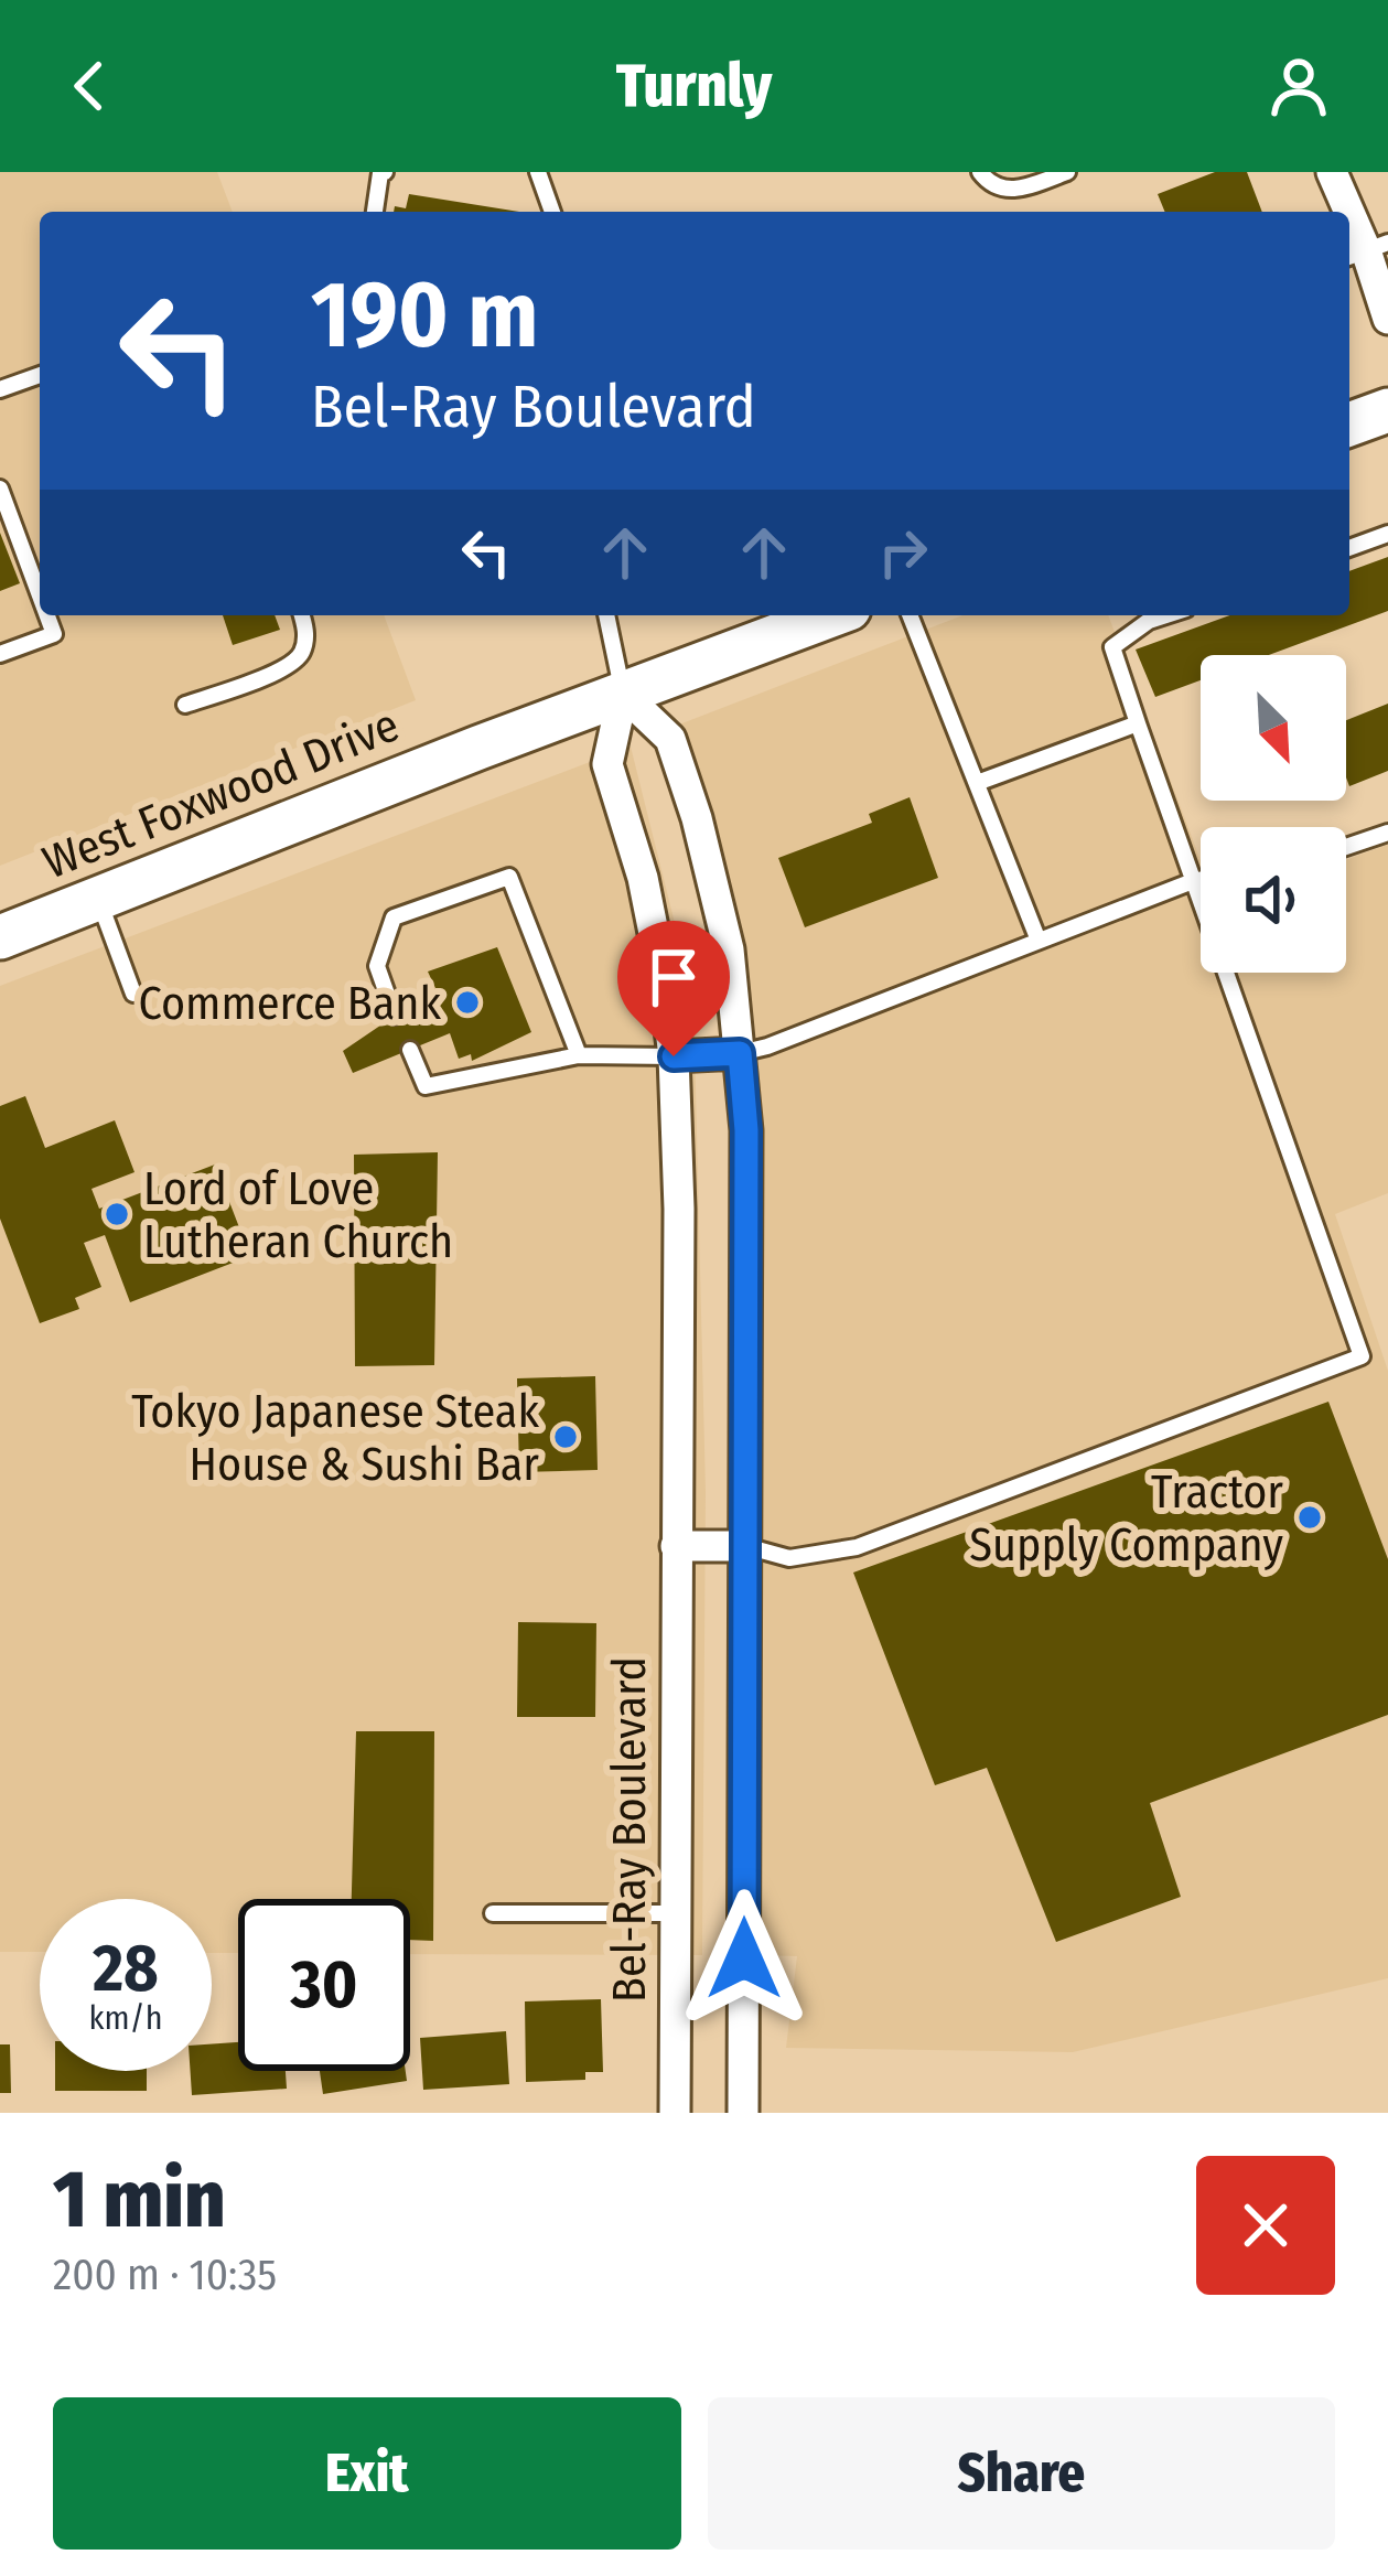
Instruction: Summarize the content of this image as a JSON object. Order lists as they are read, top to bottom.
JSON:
{
  "streets": {
    "main road": ["West Foxwood Drive"],
    "street": ["Bel-Ray Boulevard"]
  },
  "crossings": [
    ["West Foxwood Drive", "Bel-Ray Boulevard"]
  ],
  "places": [
    "Commerce Bank",
    "Lord of Love Lutheran Church",
    "Tokyo Japanese Steak House & Sushi Bar",
    "Tractor Supply Company"
  ],
  "north": "bottom right",
  "page": {
    "header": "Turnly",
    "turn": ["190 m", "Bel-Ray Boulevard"],
    "speed": "28 km/h",
    "limit": "30",
    "heading": ["1 min", "200 m · 10:35"],
    "buttons": ["Exit", "Share"]
  }
}
